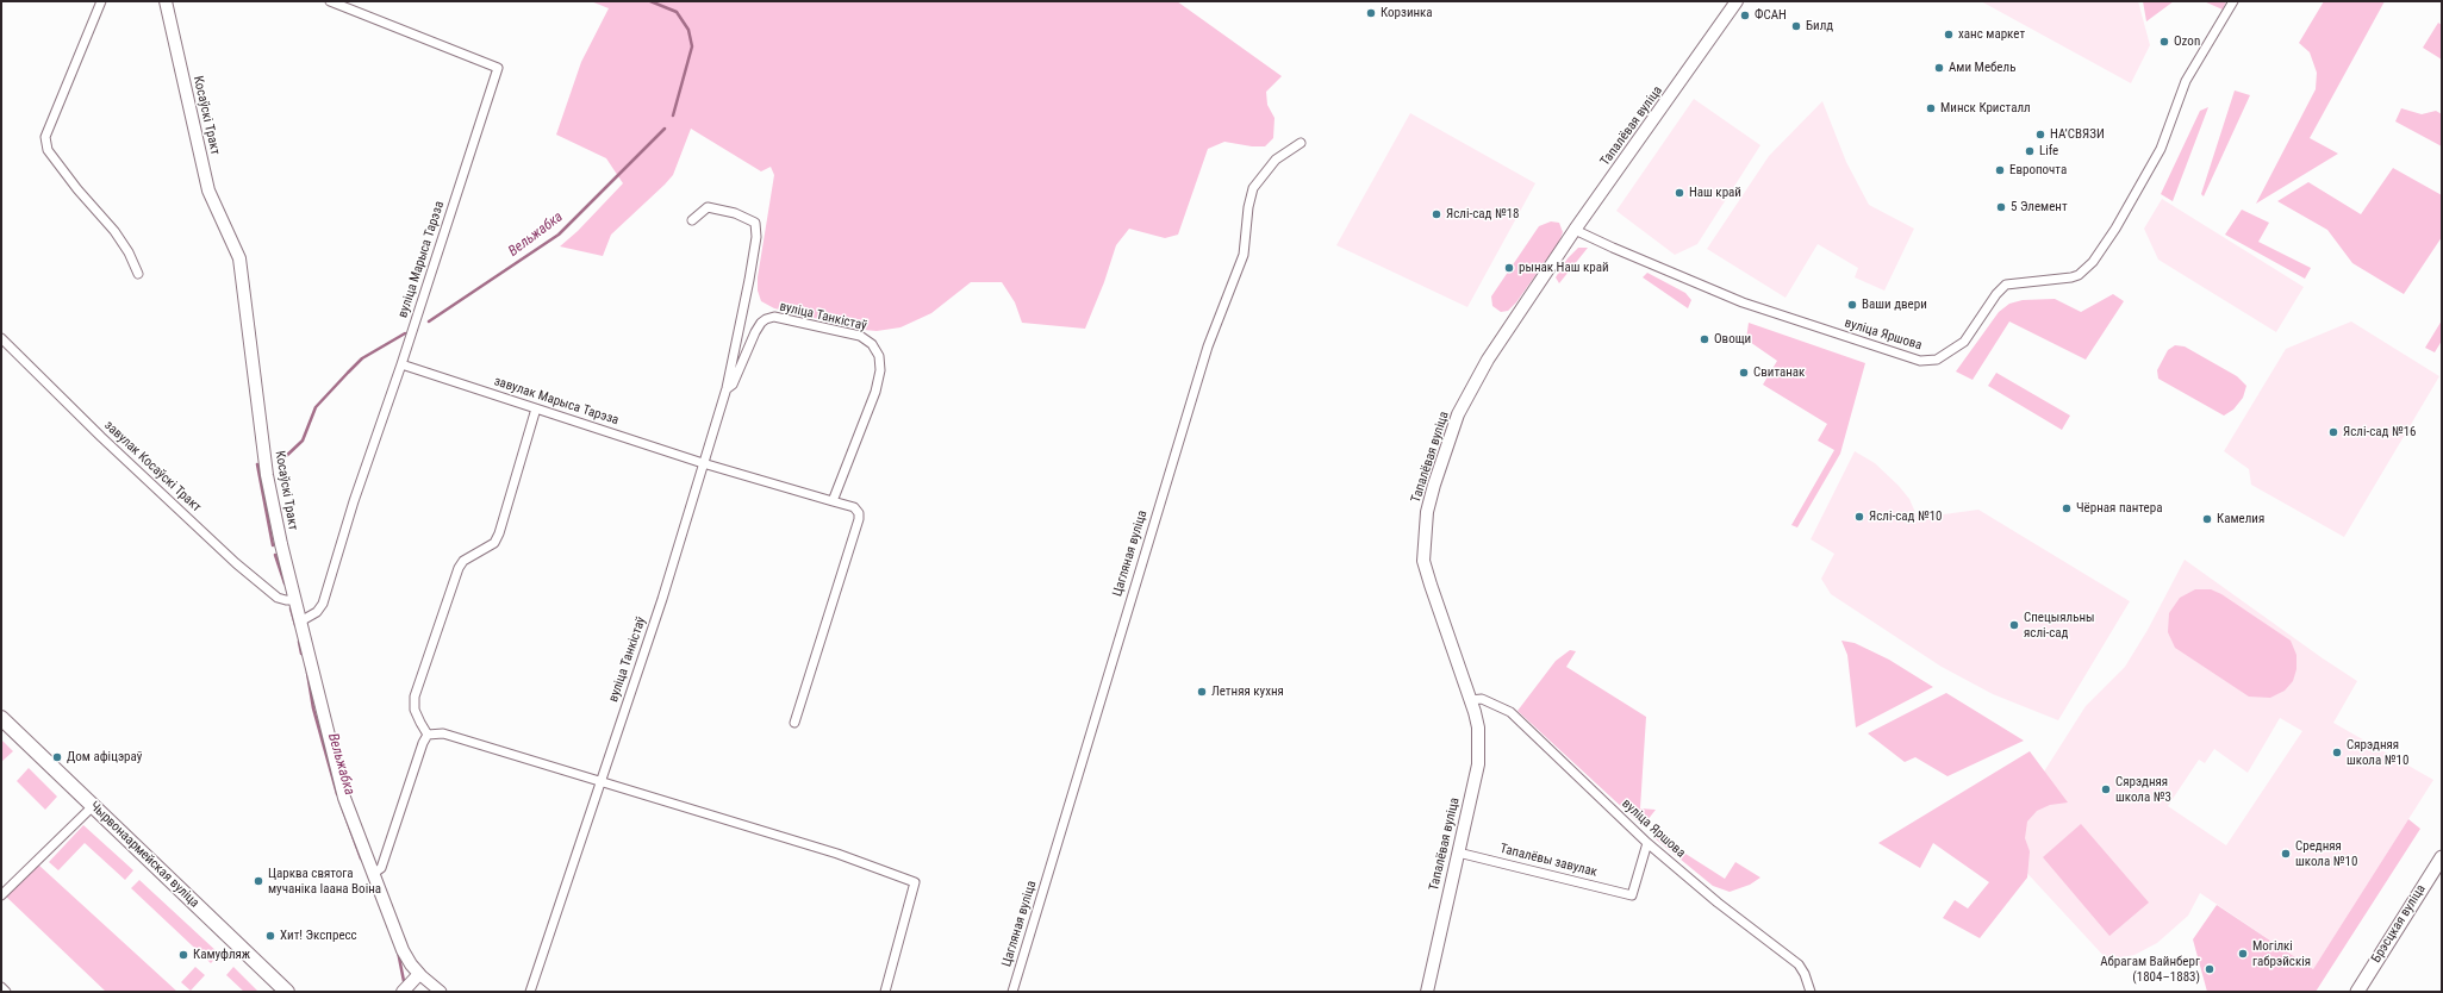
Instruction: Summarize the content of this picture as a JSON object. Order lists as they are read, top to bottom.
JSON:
{
  "streets": {
    "highway": ["Чырвонаармейская вуліца"],
    "main road": ["Косаўскі Тракт", "Тапалёвая вуліца", "Брэсцкая вуліца"],
    "street": [
      "вуліца Марыса Тарэза",
      "вуліца Танкістаў",
      "вуліца Яршова",
      "завулак Марыса Тарэза",
      "завулак Косаўскі Тракт",
      "Цагляная вуліца",
      "Тапалёвы завулак"
    ]
  },
  "crossings": [
    ["Косаўскі Тракт", "вуліца Марыса Тарэза"],
    ["Косаўскі Тракт", "завулак Косаўскі Тракт"],
    ["Тапалёвая вуліца", "вуліца Яршова"],
    ["Тапалёвая вуліца", "Тапалёвы завулак"],
    ["вуліца Марыса Тарэза", "завулак Марыса Тарэза"],
    ["вуліца Танкістаў", "завулак Марыса Тарэза"],
    ["вуліца Яршова", "Тапалёвы завулак"]
  ],
  "water": ["Вельжабка"],
  "places": [
    "Корзинка",
    "ФСАН",
    "Билд",
    "ханс маркет",
    "Ozon",
    "Ами Мебель",
    "Минск Кристалл",
    "НАʼСВЯЗИ",
    "Life",
    "Европочта",
    "Наш край",
    "5 Элемент",
    "Яслі-сад №18",
    "рынак Наш край",
    "Ваши двери",
    "Овощи",
    "Свитанак",
    "Яслі-сад №16",
    "Чёрная пантера",
    "Яслі-сад №10",
    "Камелия",
    "Спецыяльны яслі-сад",
    "Летняя кухня",
    "Сярэдняя школа №10",
    "Дом афіцэраў",
    "Сярэдняя школа №3",
    "Средняя школа №10",
    "Царква святога мучаніка Іаана Воіна",
    "Хит! Экспресс",
    "Могілкі габрэйскія",
    "Камуфляж",
    "Абрагам Вайнберг (1804–1883)"
  ]
}
